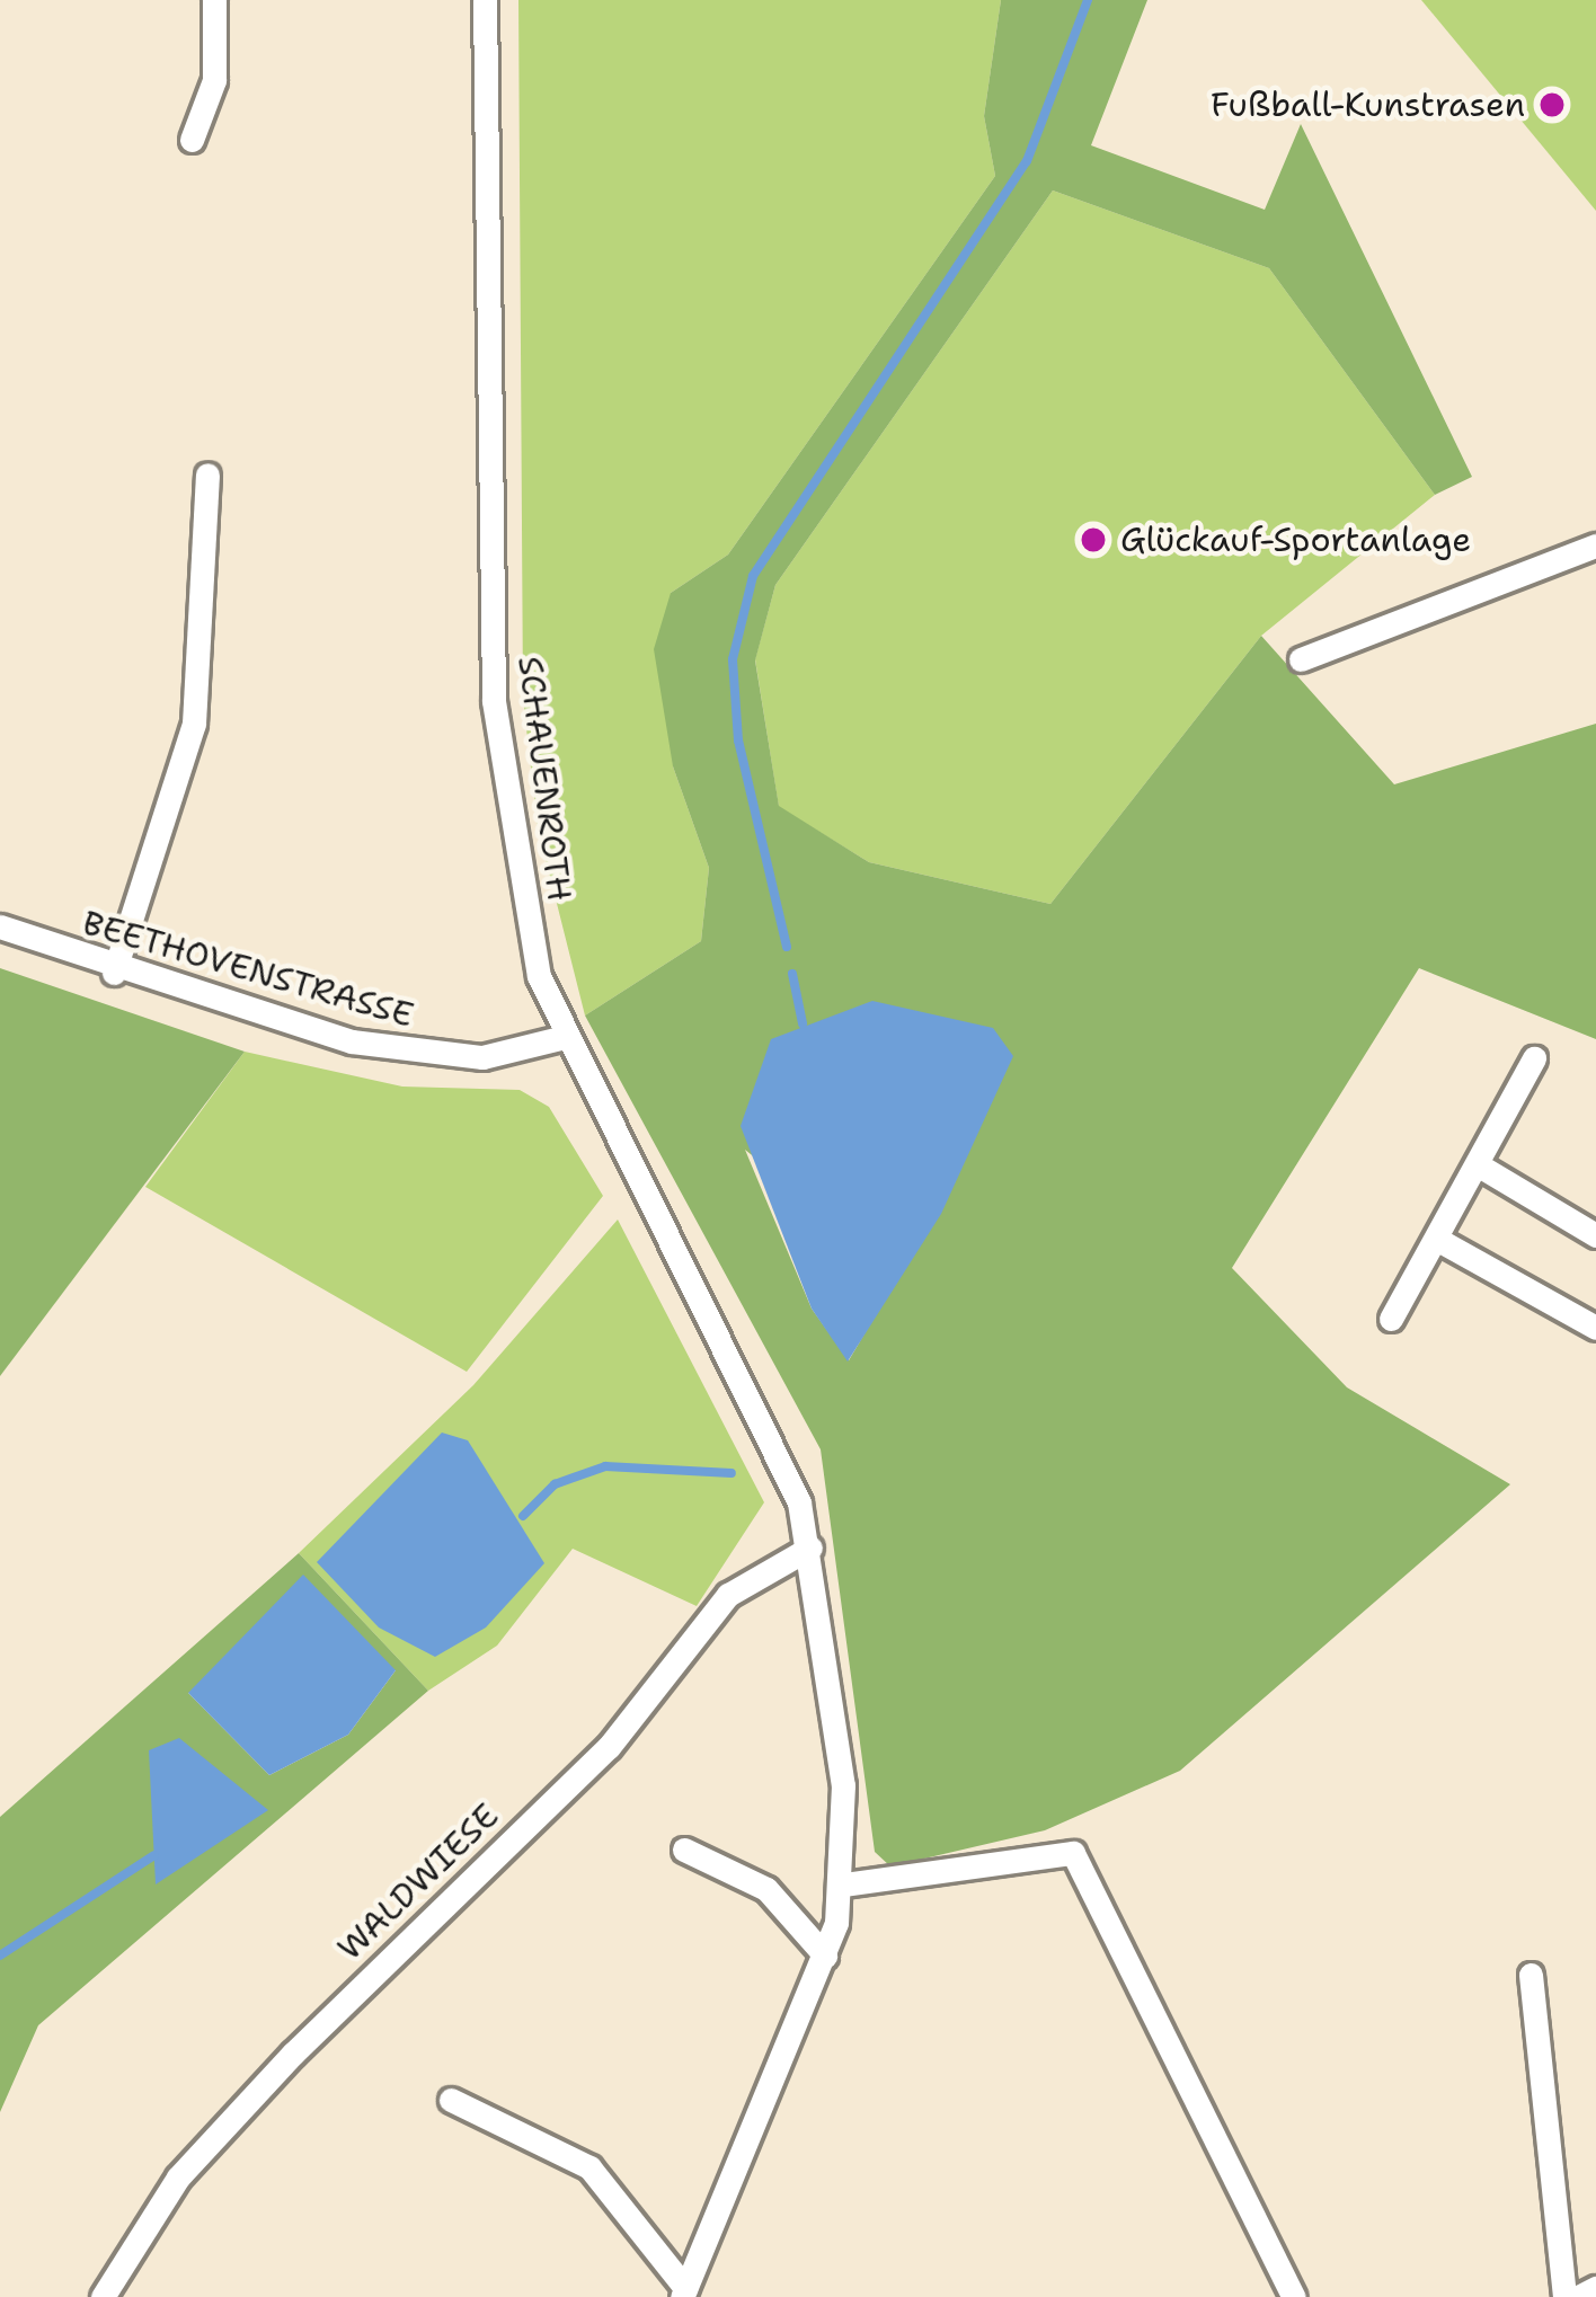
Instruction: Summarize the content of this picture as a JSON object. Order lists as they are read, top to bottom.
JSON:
{
  "streets": {
    "street": ["SCHAUENROTH", "BEETHOVENSTRASSE", "WALDWIESE"]
  },
  "crossings": [
    ["SCHAUENROTH", "BEETHOVENSTRASSE"],
    ["SCHAUENROTH", "WALDWIESE"]
  ],
  "places": ["Fußball-Kunstrasen", "Glückauf-Sportanlage"]
}
